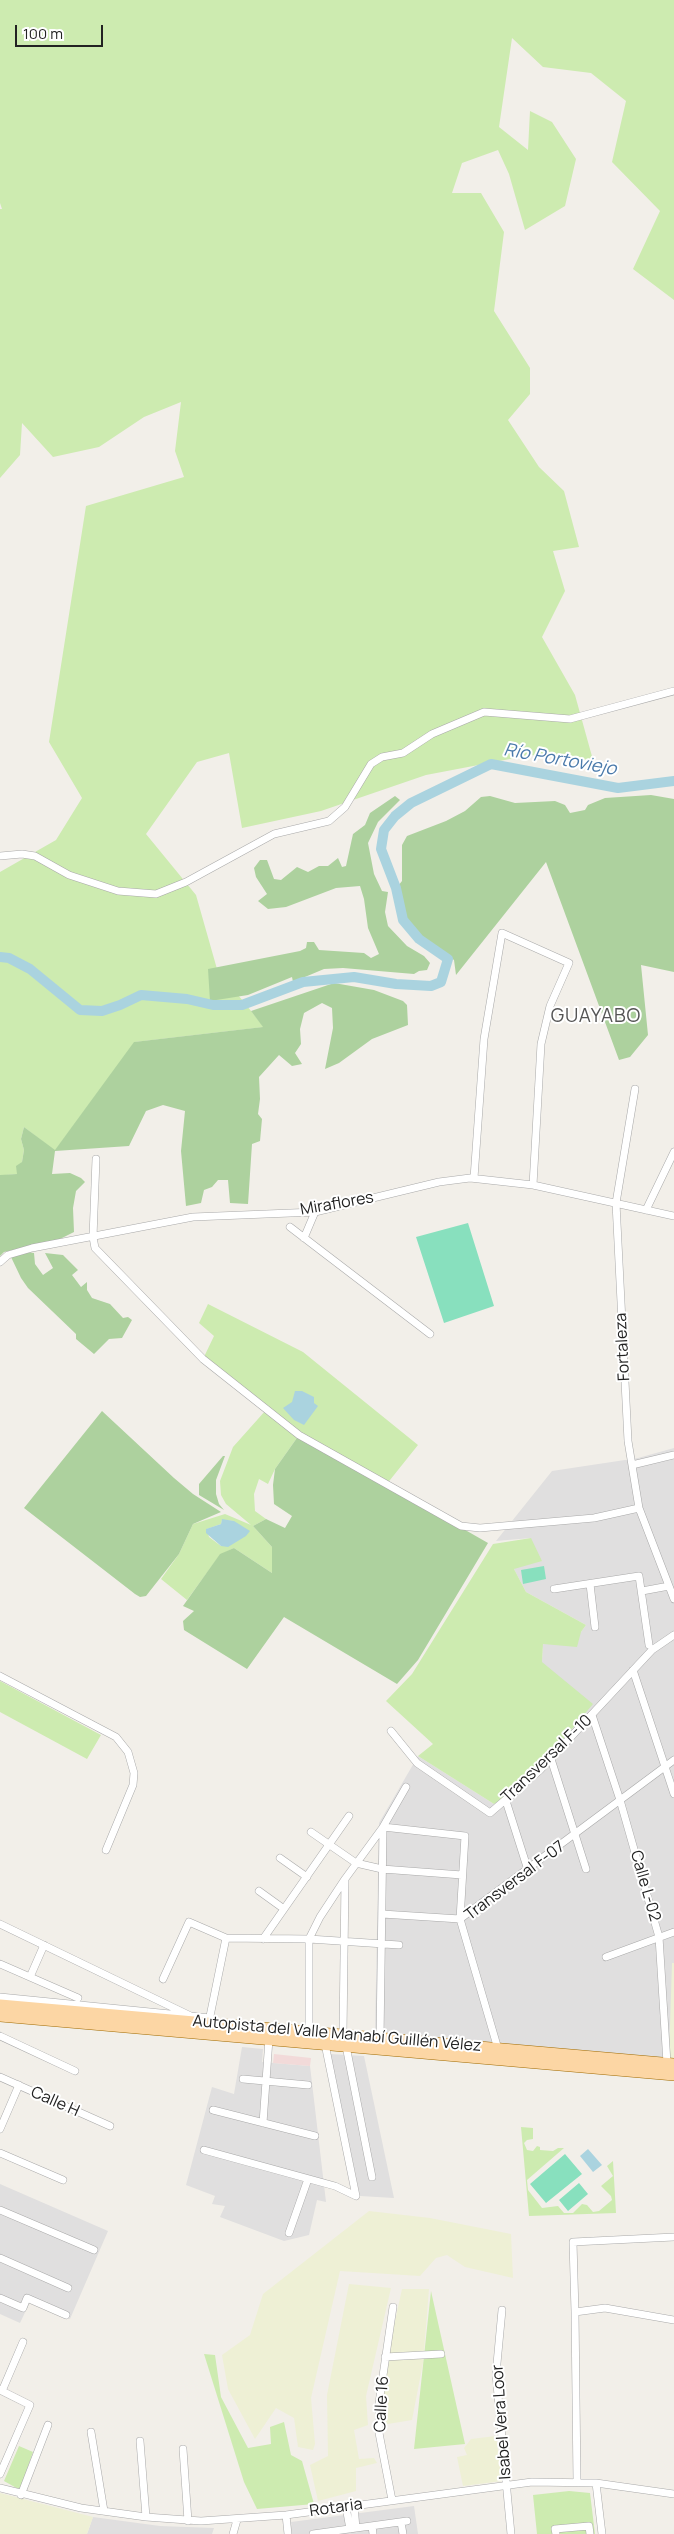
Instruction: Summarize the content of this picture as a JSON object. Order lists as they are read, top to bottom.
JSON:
{
  "streets": {
    "main road": ["Autopista del Valle Manabí Guillén Vélez"],
    "street": [
      "Miraflores",
      "Fortaleza",
      "Transversal F-10",
      "Transversal F-07",
      "Calle L-02",
      "Calle H",
      "Calle 16",
      "Isabel Vera Loor",
      "Rotaria"
    ]
  },
  "crossings": [
    ["Miraflores", "Fortaleza"],
    ["Transversal F-10", "Calle L-02"],
    ["Transversal F-07", "Calle L-02"],
    ["Transversal F-07", "Autopista del Valle Manabí Guillén Vélez"],
    ["Calle L-02", "Autopista del Valle Manabí Guillén Vélez"],
    ["Calle 16", "Rotaria"],
    ["Isabel Vera Loor", "Rotaria"]
  ],
  "districts": ["GUAYABO"],
  "water": ["Río Portoviejo"],
  "scale_bar": "100 m"
}
